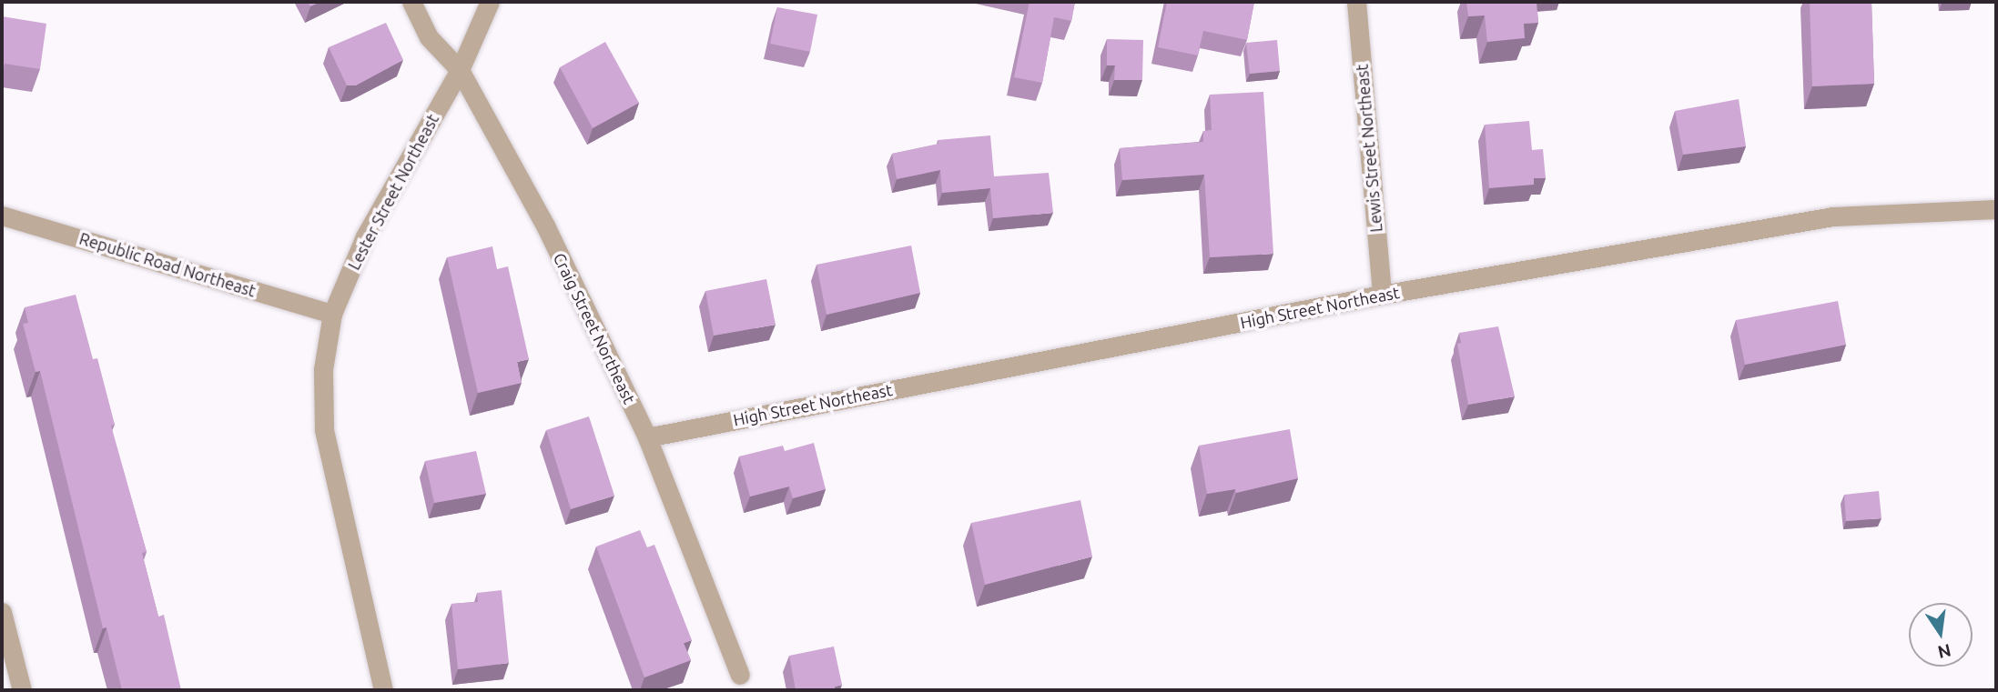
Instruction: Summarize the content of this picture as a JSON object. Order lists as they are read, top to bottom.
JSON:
{
  "streets": {
    "street": [
      "Lewis Street Northeast",
      "Lester Street Northeast",
      "Republic Road Northeast",
      "High Street Northeast",
      "Craig Street Northeast"
    ]
  },
  "crossings": [
    ["Lewis Street Northeast", "High Street Northeast"],
    ["Lester Street Northeast", "Republic Road Northeast"],
    ["Lester Street Northeast", "Craig Street Northeast"],
    ["High Street Northeast", "Craig Street Northeast"]
  ],
  "north": "bottom"
}
